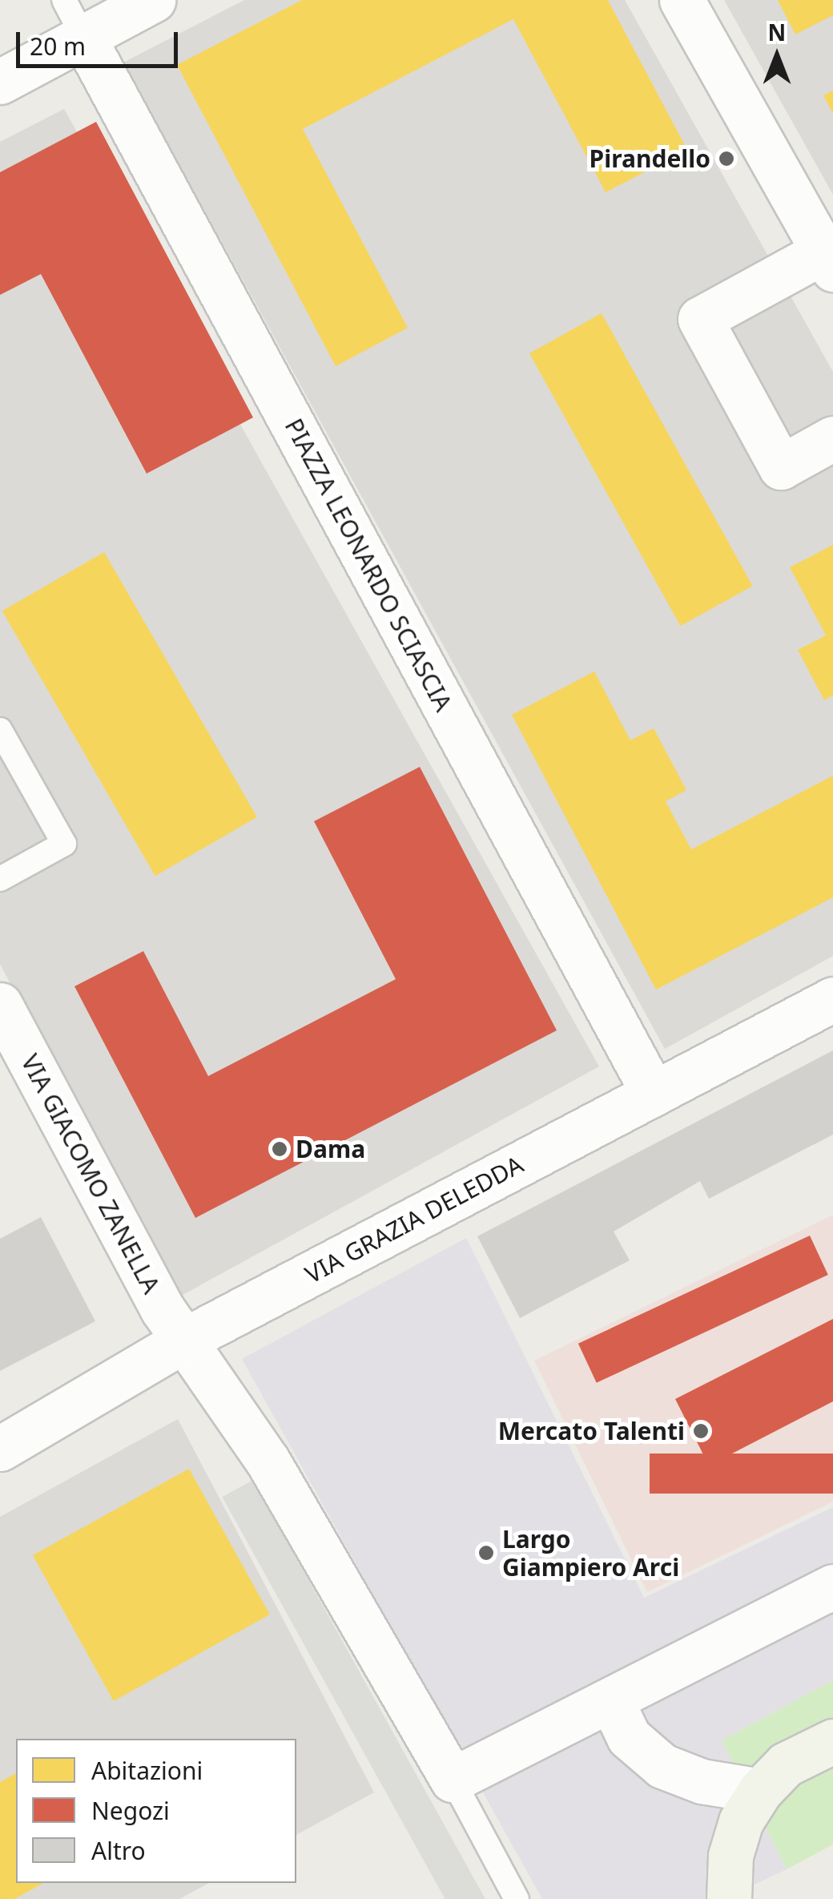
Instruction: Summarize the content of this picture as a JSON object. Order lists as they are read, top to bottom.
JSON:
{
  "streets": {
    "street": ["PIAZZA LEONARDO SCIASCIA", "VIA GIACOMO ZANELLA", "VIA GRAZIA DELEDDA"]
  },
  "crossings": [
    ["PIAZZA LEONARDO SCIASCIA", "VIA GRAZIA DELEDDA"],
    ["VIA GIACOMO ZANELLA", "VIA GRAZIA DELEDDA"]
  ],
  "places": [
    "Pirandello",
    "Dama",
    "Mercato Talenti",
    "Largo Giampiero Arci"
  ],
  "legend": ["Abitazioni", "Negozi", "Altro"],
  "scale_bar": "20 m",
  "north": "top"
}
